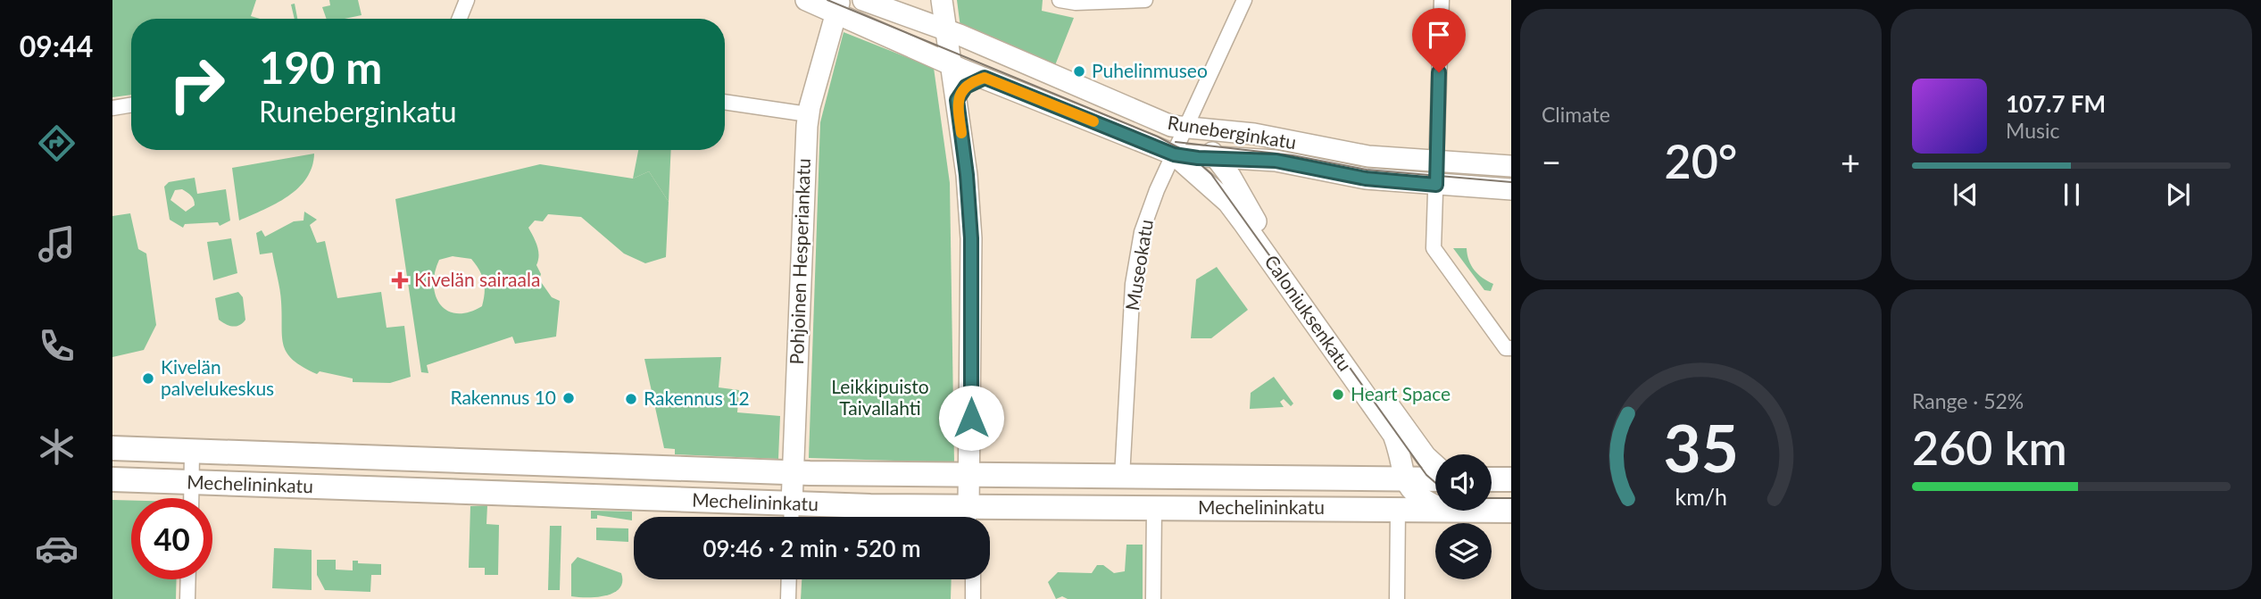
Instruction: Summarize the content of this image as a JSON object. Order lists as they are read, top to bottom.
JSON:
{
  "streets": {
    "main road": [
      "Runeberginkatu",
      "Pohjoinen Hesperiankatu",
      "Caloniuksenkatu",
      "Mechelininkatu"
    ],
    "street": ["Museokatu"]
  },
  "crossings": [
    ["Runeberginkatu", "Pohjoinen Hesperiankatu"],
    ["Runeberginkatu", "Museokatu"],
    ["Runeberginkatu", "Caloniuksenkatu"],
    ["Pohjoinen Hesperiankatu", "Mechelininkatu"],
    ["Museokatu", "Caloniuksenkatu"],
    ["Museokatu", "Mechelininkatu"],
    ["Caloniuksenkatu", "Mechelininkatu"]
  ],
  "parks": ["Leikkipuisto Taivallahti"],
  "places": {
    "other": [
      "Puhelinmuseo",
      "Kivelän palvelukeskus",
      "Heart Space",
      "Rakennus 10",
      "Rakennus 12"
    ],
    "health": ["Kivelän sairaala"]
  },
  "page": {
    "tabs": "09:44",
    "tile": [
      "Climate",
      ["Range · 52%", "260 km"]
    ],
    "turn": ["190 m", "Runeberginkatu"],
    "song": ["107.7 FM", "Music"],
    "heat": ["−", "20°", "+"],
    "limit": "40",
    "trip": "09:46 · 2 min · 520 m",
    "gauge": ["35", "km/h"]
  }
}
